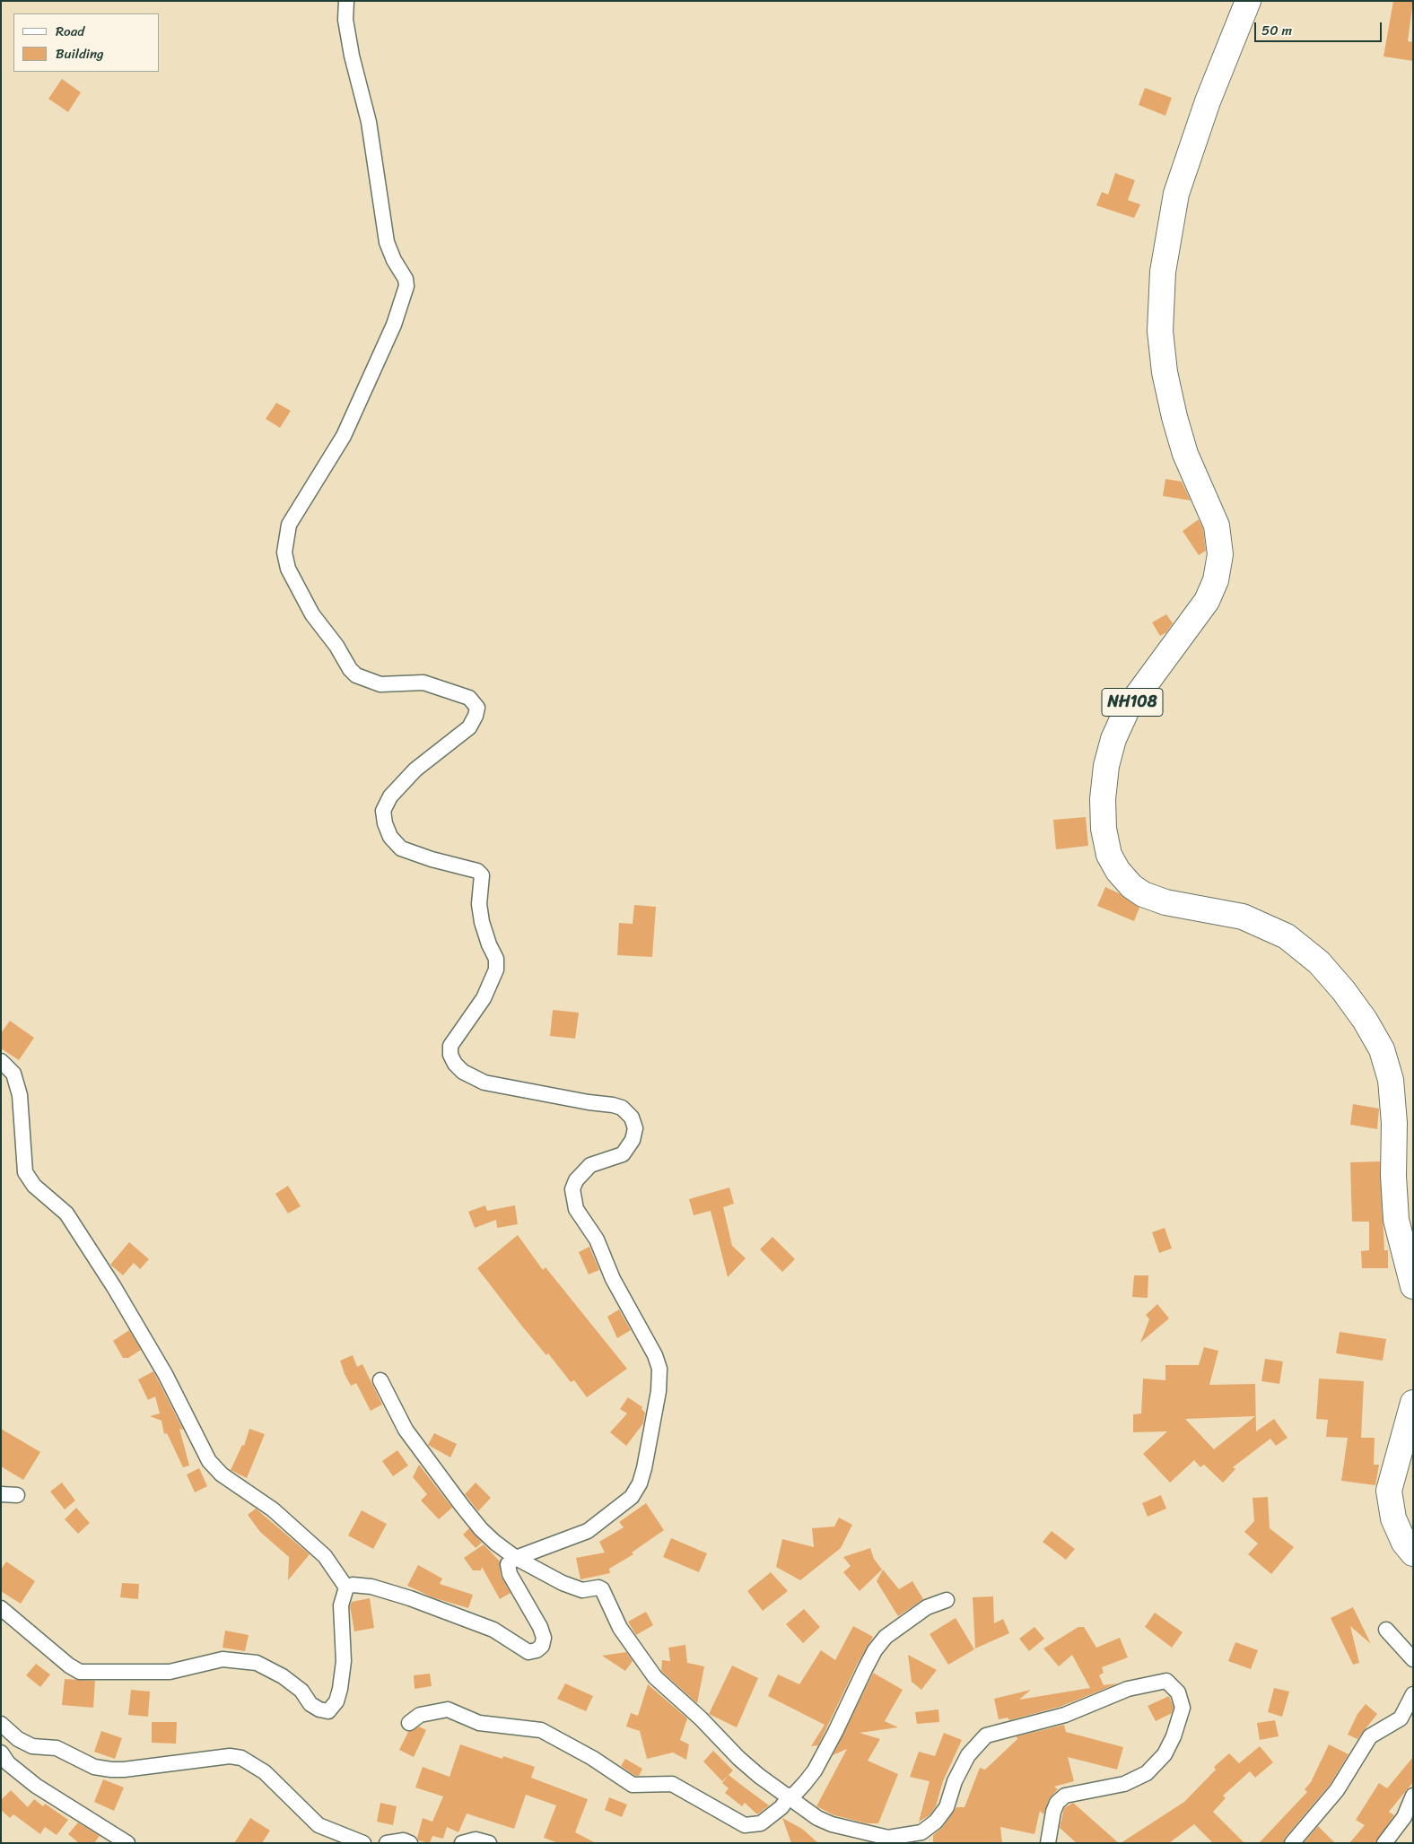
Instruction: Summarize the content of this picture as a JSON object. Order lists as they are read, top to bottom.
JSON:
{
  "streets": {
    "highway": ["NH108"]
  },
  "legend": ["Road", "Building"],
  "scale_bar": "50 m"
}
